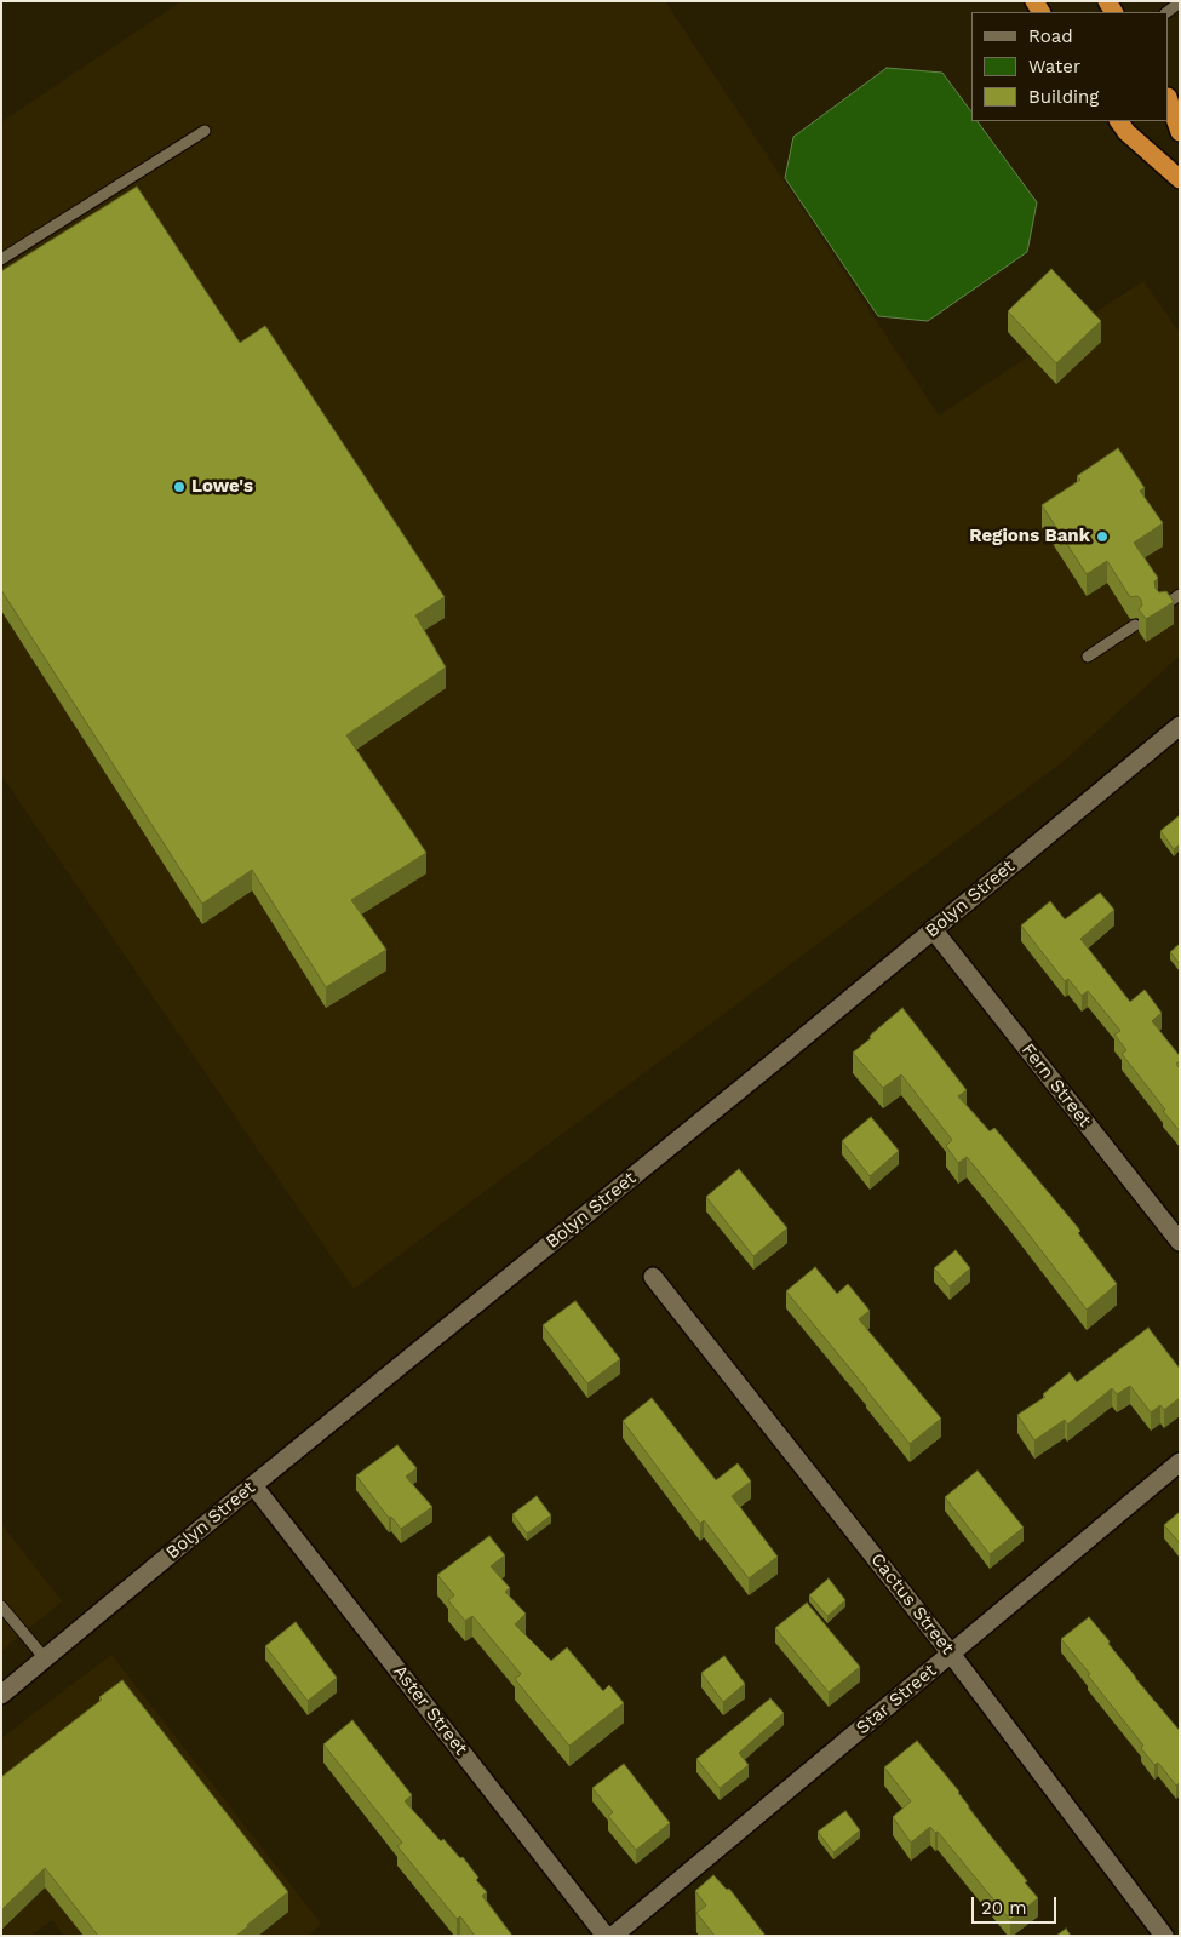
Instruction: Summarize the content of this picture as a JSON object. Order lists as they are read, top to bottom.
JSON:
{
  "streets": {
    "street": [
      "Bolyn Street",
      "Fern Street",
      "Cactus Street",
      "Star Street",
      "Aster Street"
    ]
  },
  "crossings": [
    ["Bolyn Street", "Fern Street"],
    ["Bolyn Street", "Aster Street"],
    ["Cactus Street", "Star Street"]
  ],
  "places": ["Lowe's", "Regions Bank"],
  "legend": ["Road", "Water", "Building"],
  "scale_bar": "20 m"
}
